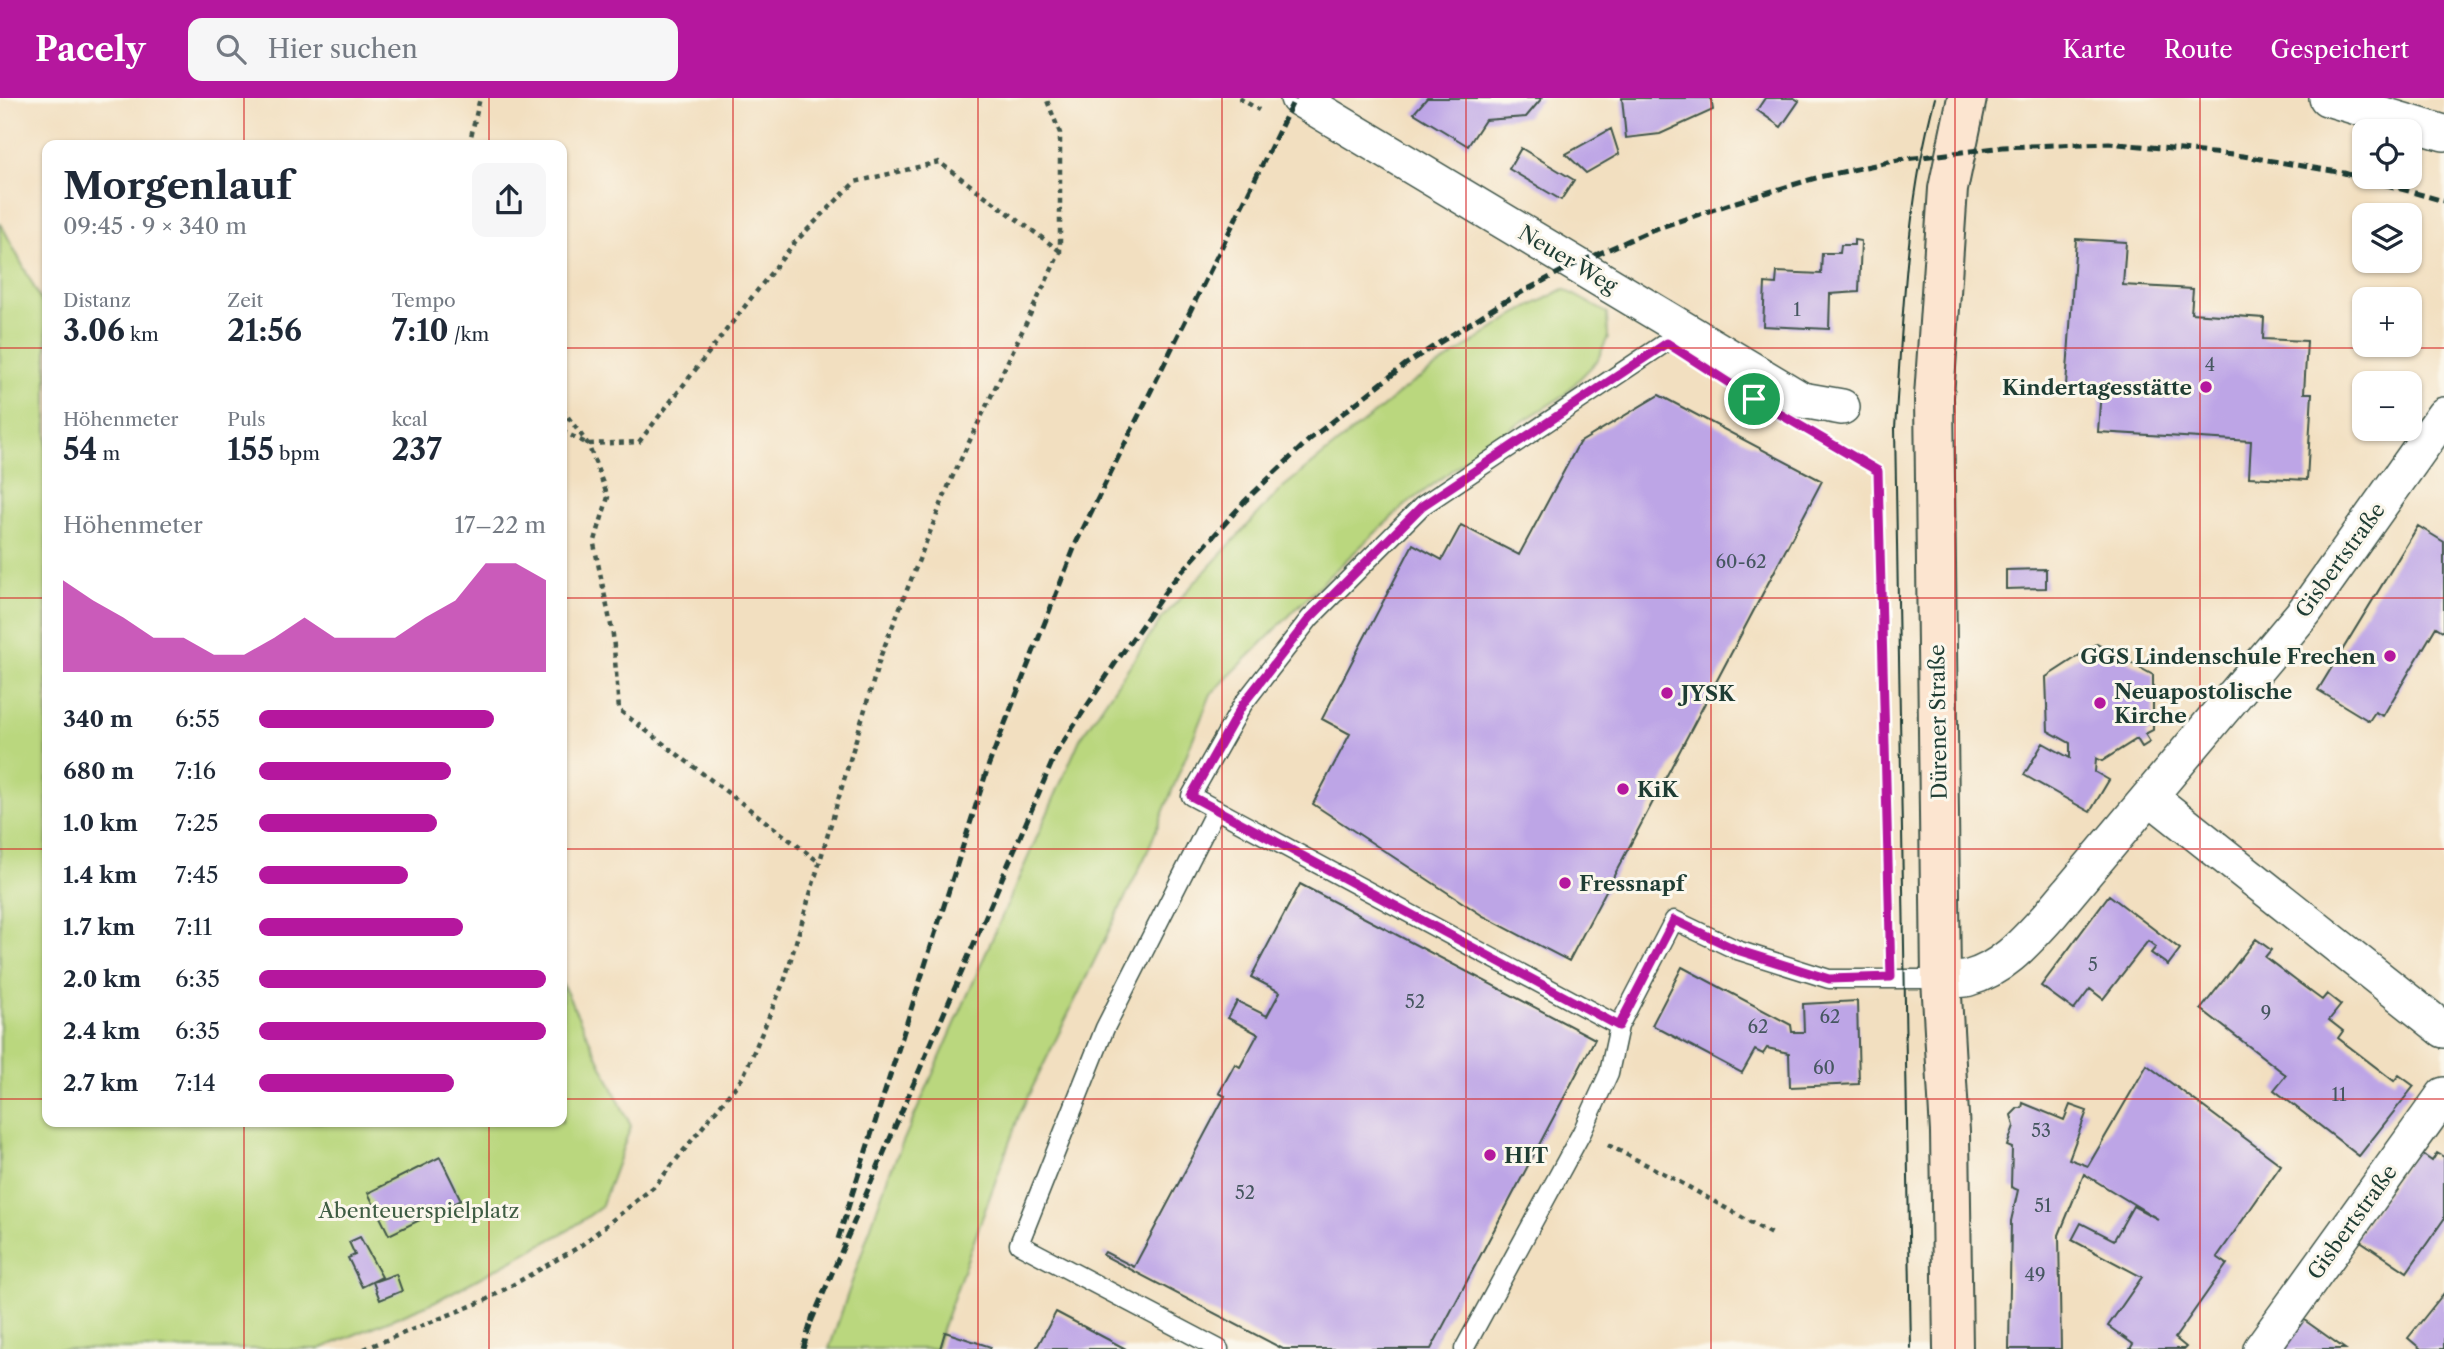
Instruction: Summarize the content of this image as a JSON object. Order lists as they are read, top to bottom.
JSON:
{
  "streets": {
    "main road": ["Dürener Straße"],
    "street": ["Neuer Weg", "Gisbertstraße"]
  },
  "crossings": [
    ["Gisbertstraße", "Dürener Straße"]
  ],
  "parks": ["Abenteuerspielplatz"],
  "places": [
    "Kindertagesstätte",
    "GGS Lindenschule Frechen",
    "JYSK",
    "Neuapostolische Kirche",
    "KiK",
    "Fressnapf",
    "HIT"
  ],
  "house_numbers": [
    "1",
    "4",
    "60-62",
    "5",
    "52",
    "9",
    "62",
    "62",
    "60",
    "11",
    "53",
    "52",
    "51",
    "49"
  ],
  "page": {
    "header": "Pacely",
    "search": "Hier suchen",
    "nav": ["Karte", "Route", "Gespeichert"],
    "map_buttons": ["+", "−"],
    "heading": ["Morgenlauf", "09:45 · 9 × 340 m"],
    "stats": [
      ["Distanz", "3.06 km"],
      ["Zeit", "21:56"],
      ["Tempo", "7:10 /km"],
      ["Höhenmeter", "54 m"],
      ["Puls", "155 bpm"],
      ["kcal", "237"]
    ],
    "chart": ["Höhenmeter", "17–22 m"],
    "list": [
      {
        "name": "340 m",
        "note": "6:55"
      },
      {
        "name": "680 m",
        "note": "7:16"
      },
      {
        "name": "1.0 km",
        "note": "7:25"
      },
      {
        "name": "1.4 km",
        "note": "7:45"
      },
      {
        "name": "1.7 km",
        "note": "7:11"
      },
      {
        "name": "2.0 km",
        "note": "6:35"
      },
      {
        "name": "2.4 km",
        "note": "6:35"
      },
      {
        "name": "2.7 km",
        "note": "7:14"
      }
    ]
  }
}
